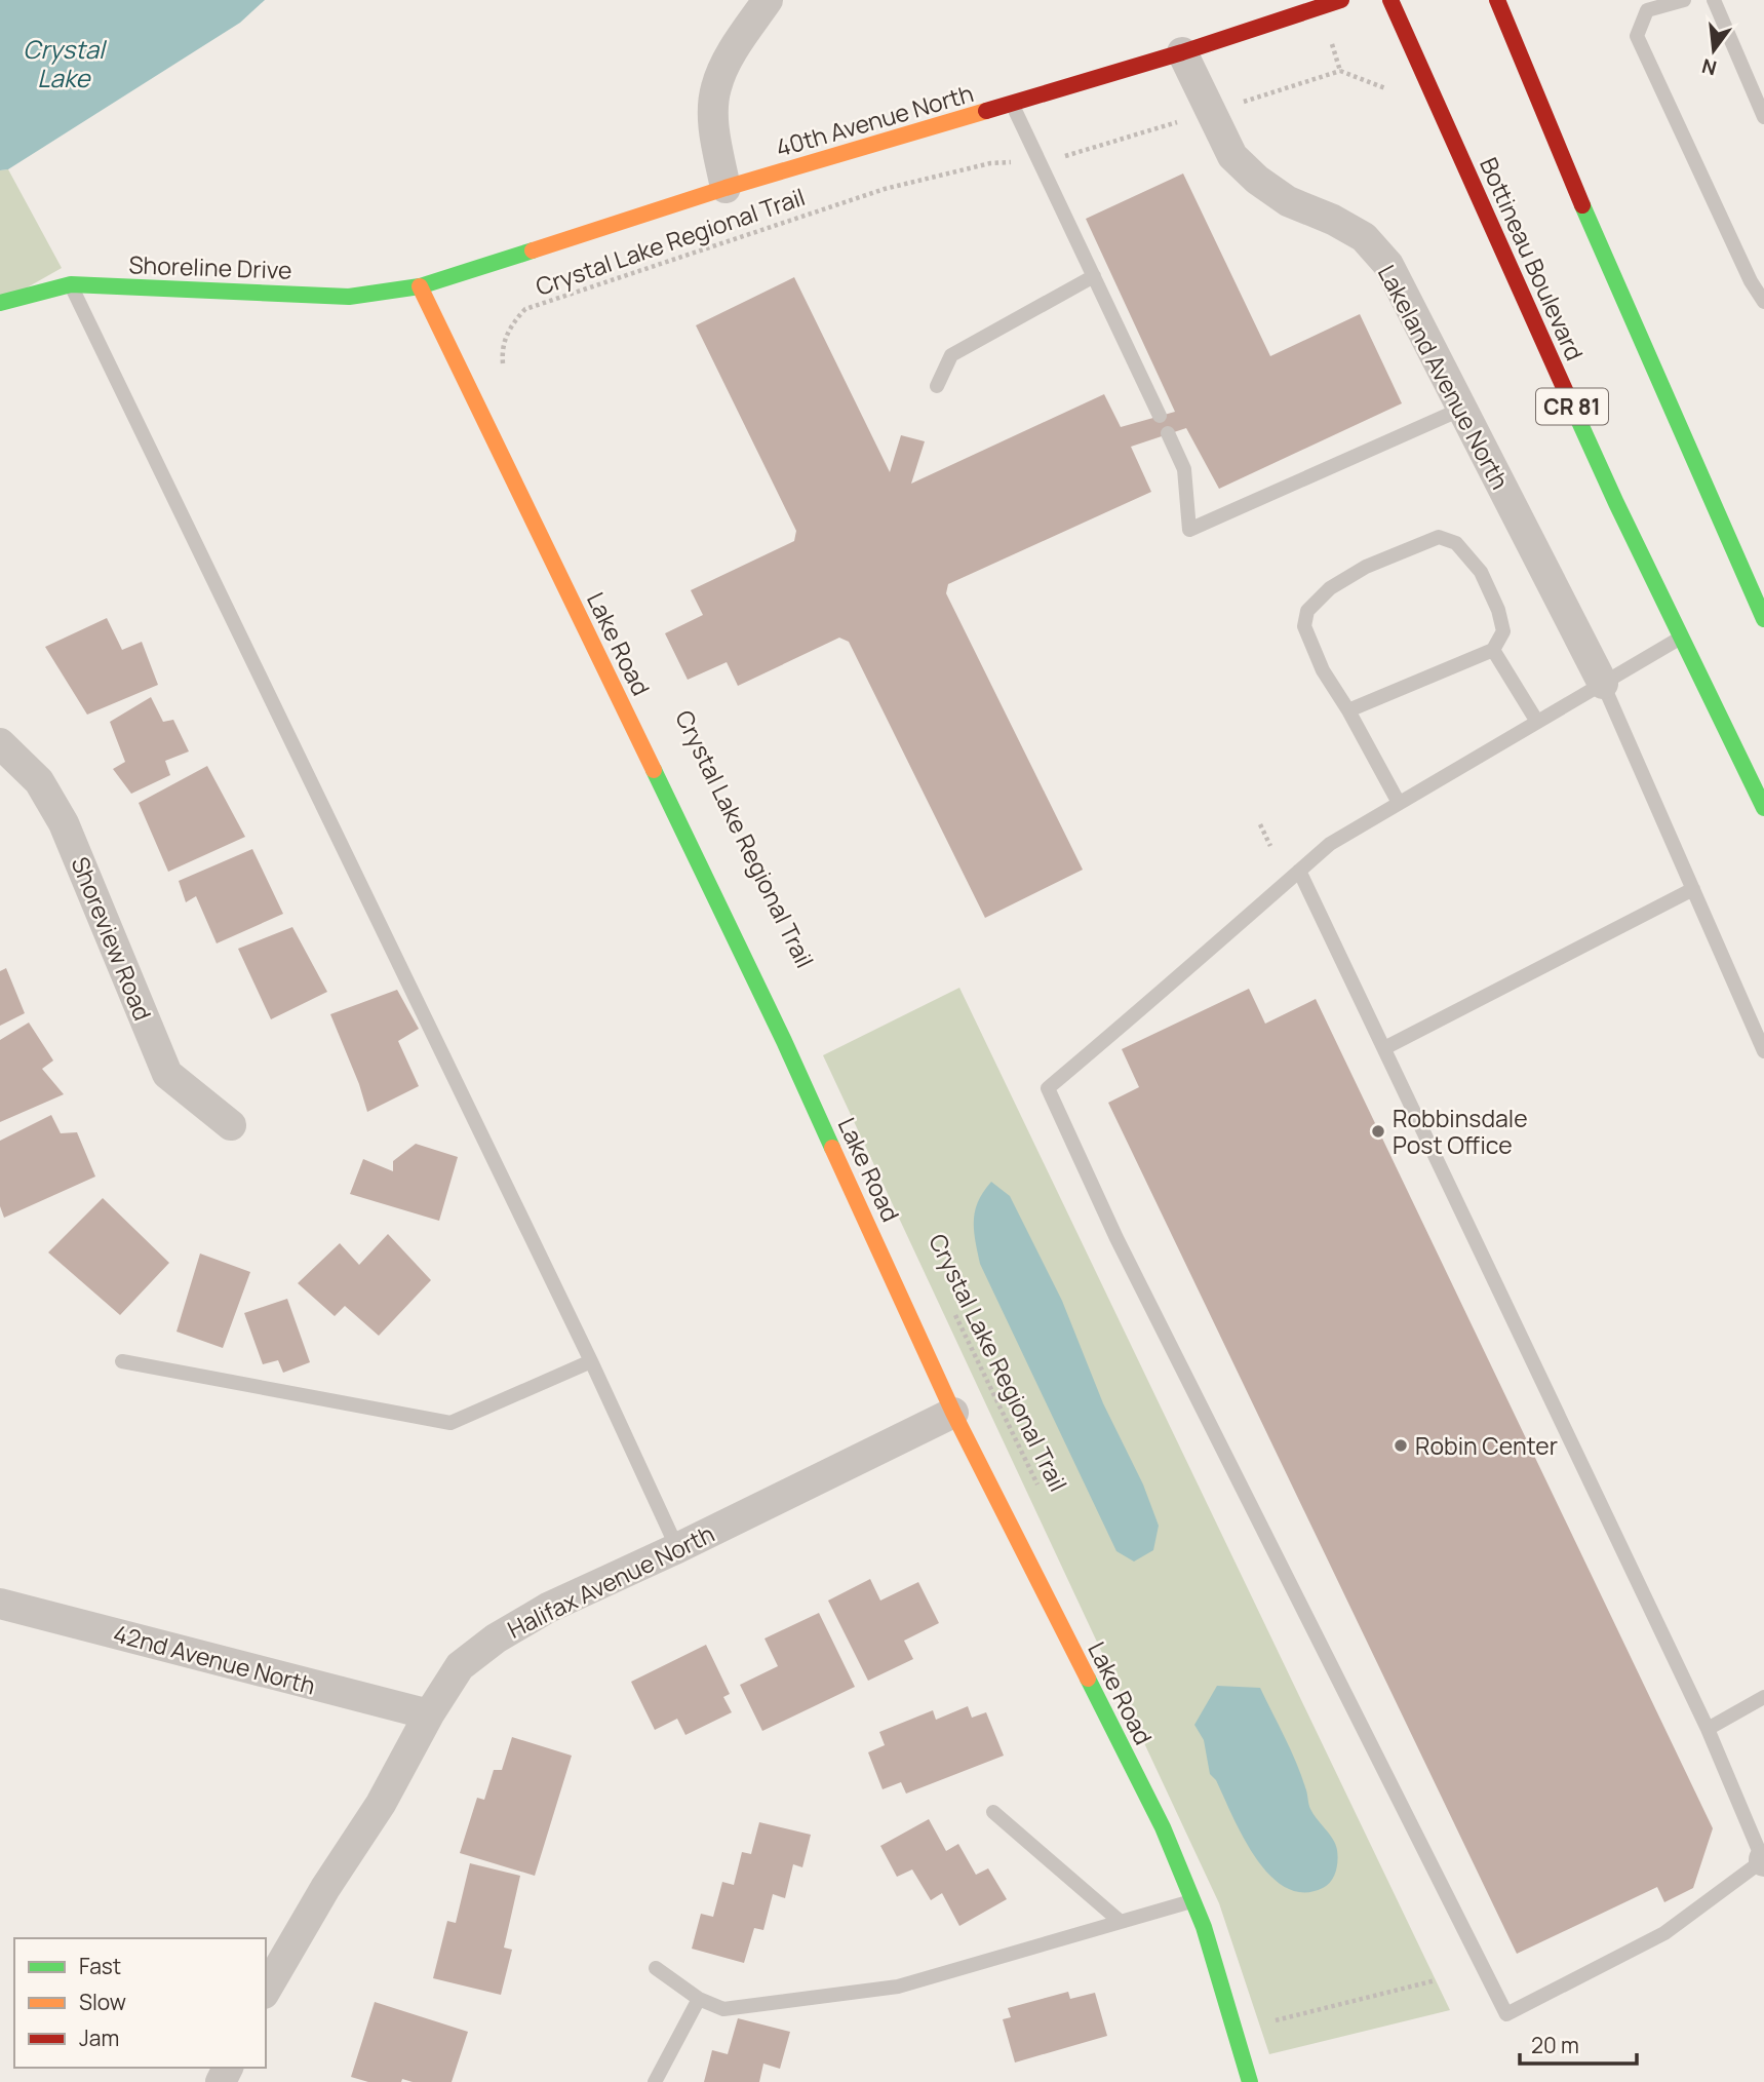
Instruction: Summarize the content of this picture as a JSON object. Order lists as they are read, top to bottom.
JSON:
{
  "streets": {
    "street": [
      "40th Avenue North",
      "Bottineau Boulevard",
      "Shoreline Drive",
      "Lakeland Avenue North",
      "CR 81",
      "Lake Road",
      "Shoreview Road",
      "Halifax Avenue North",
      "42nd Avenue North"
    ],
    "path": ["Crystal Lake Regional Trail"]
  },
  "crossings": [
    ["40th Avenue North", "Shoreline Drive"],
    ["40th Avenue North", "Lakeland Avenue North"],
    ["40th Avenue North", "Lake Road"],
    ["Crystal Lake Regional Trail", "Lakeland Avenue North"],
    ["Shoreline Drive", "Lake Road"],
    ["Lake Road", "Halifax Avenue North"],
    ["Halifax Avenue North", "42nd Avenue North"]
  ],
  "water": ["Crystal Lake"],
  "places": ["Robbinsdale Post Office", "Robin Center"],
  "legend": ["Fast", "Slow", "Jam"],
  "scale_bar": "20 m",
  "north": "bottom"
}
